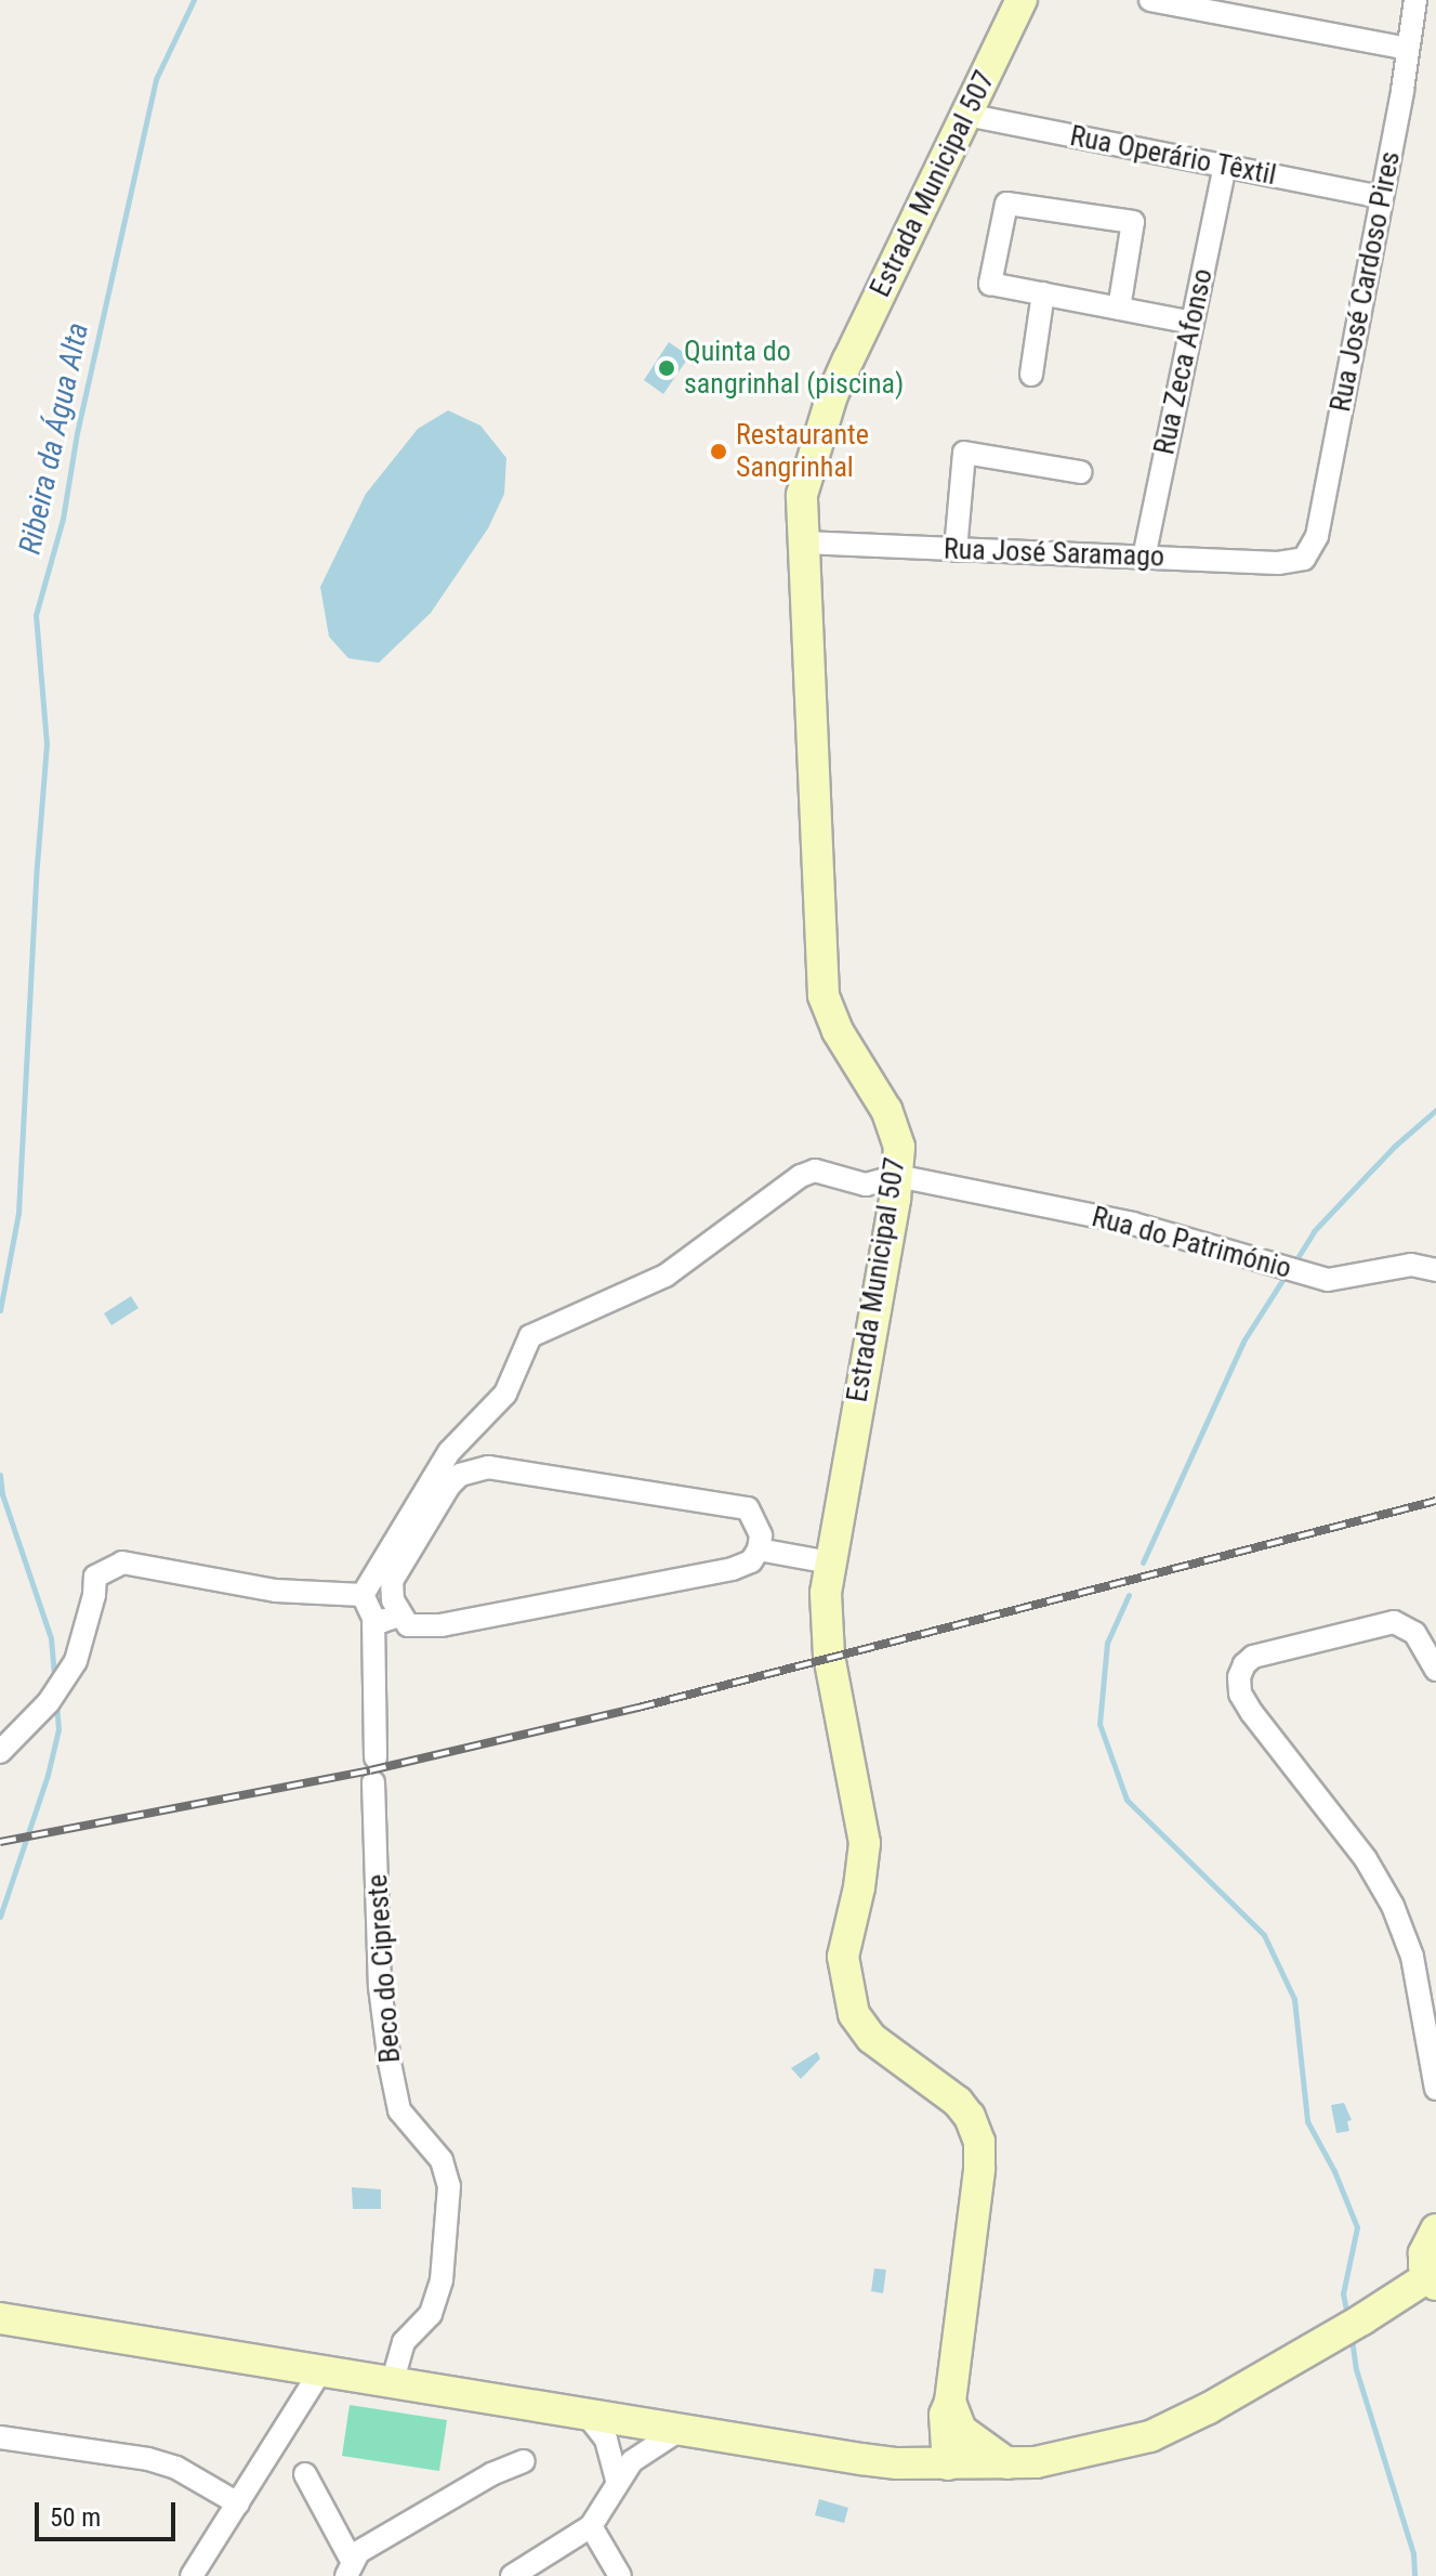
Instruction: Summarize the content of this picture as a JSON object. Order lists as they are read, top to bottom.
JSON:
{
  "streets": {
    "street": [
      "Rua Operário Têxtil",
      "Estrada Municipal 507",
      "Rua José Cardoso Pires",
      "Rua Zeca Afonso",
      "Rua José Saramago",
      "Rua do Património",
      "Beco do Cipreste"
    ]
  },
  "crossings": [
    ["Rua Operário Têxtil", "Estrada Municipal 507"],
    ["Rua Operário Têxtil", "Rua José Cardoso Pires"],
    ["Rua Operário Têxtil", "Rua Zeca Afonso"],
    ["Estrada Municipal 507", "Rua José Saramago"],
    ["Estrada Municipal 507", "Rua do Património"],
    ["Rua José Cardoso Pires", "Rua José Saramago"],
    ["Rua Zeca Afonso", "Rua José Saramago"]
  ],
  "water": ["Ribeira da Água Alta"],
  "places": ["Quinta do sangrinhal (piscina)", "Restaurante Sangrinhal"],
  "scale_bar": "50 m"
}
